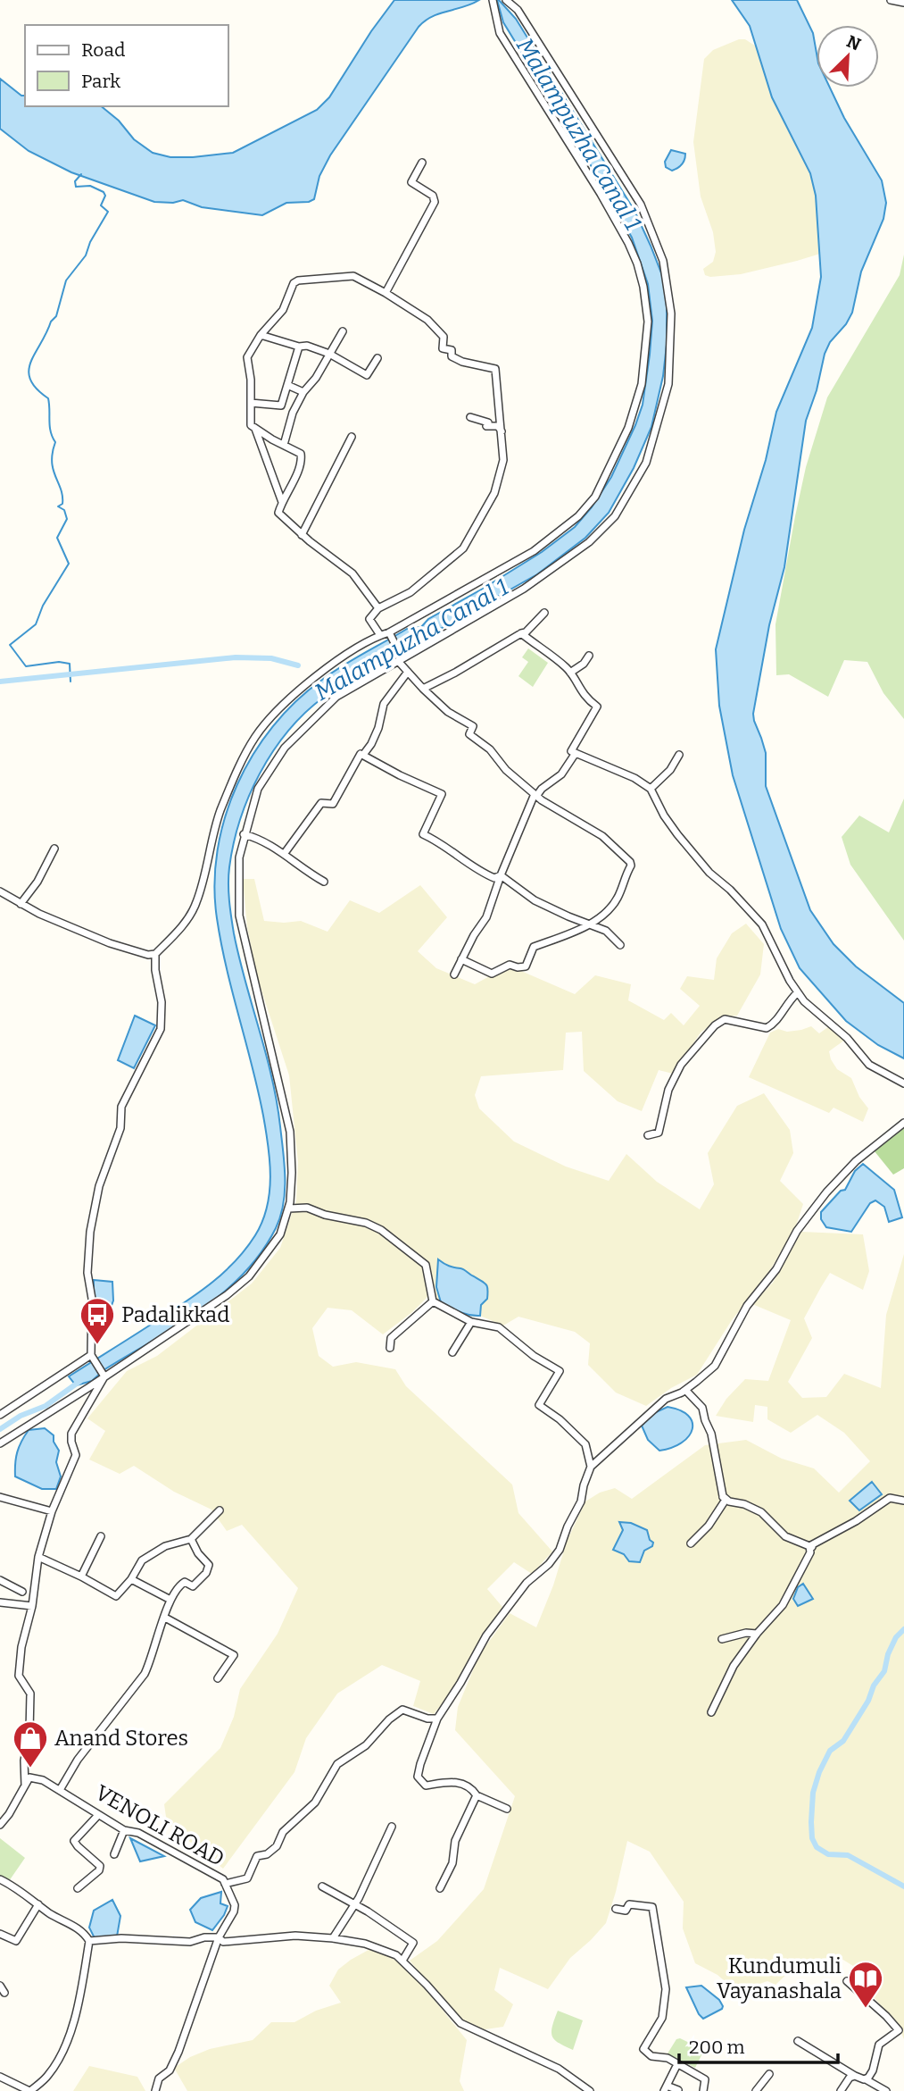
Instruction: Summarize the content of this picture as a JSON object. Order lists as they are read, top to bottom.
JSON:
{
  "streets": {
    "street": ["VENOLI ROAD"]
  },
  "water": ["Malampuzha Canal 1"],
  "places": {
    "bus stop": ["Padalikkad"],
    "shop": ["Anand Stores"],
    "library": ["Kundumuli Vayanashala"]
  },
  "legend": ["Road", "Park"],
  "scale_bar": "200 m",
  "north": "top right"
}
